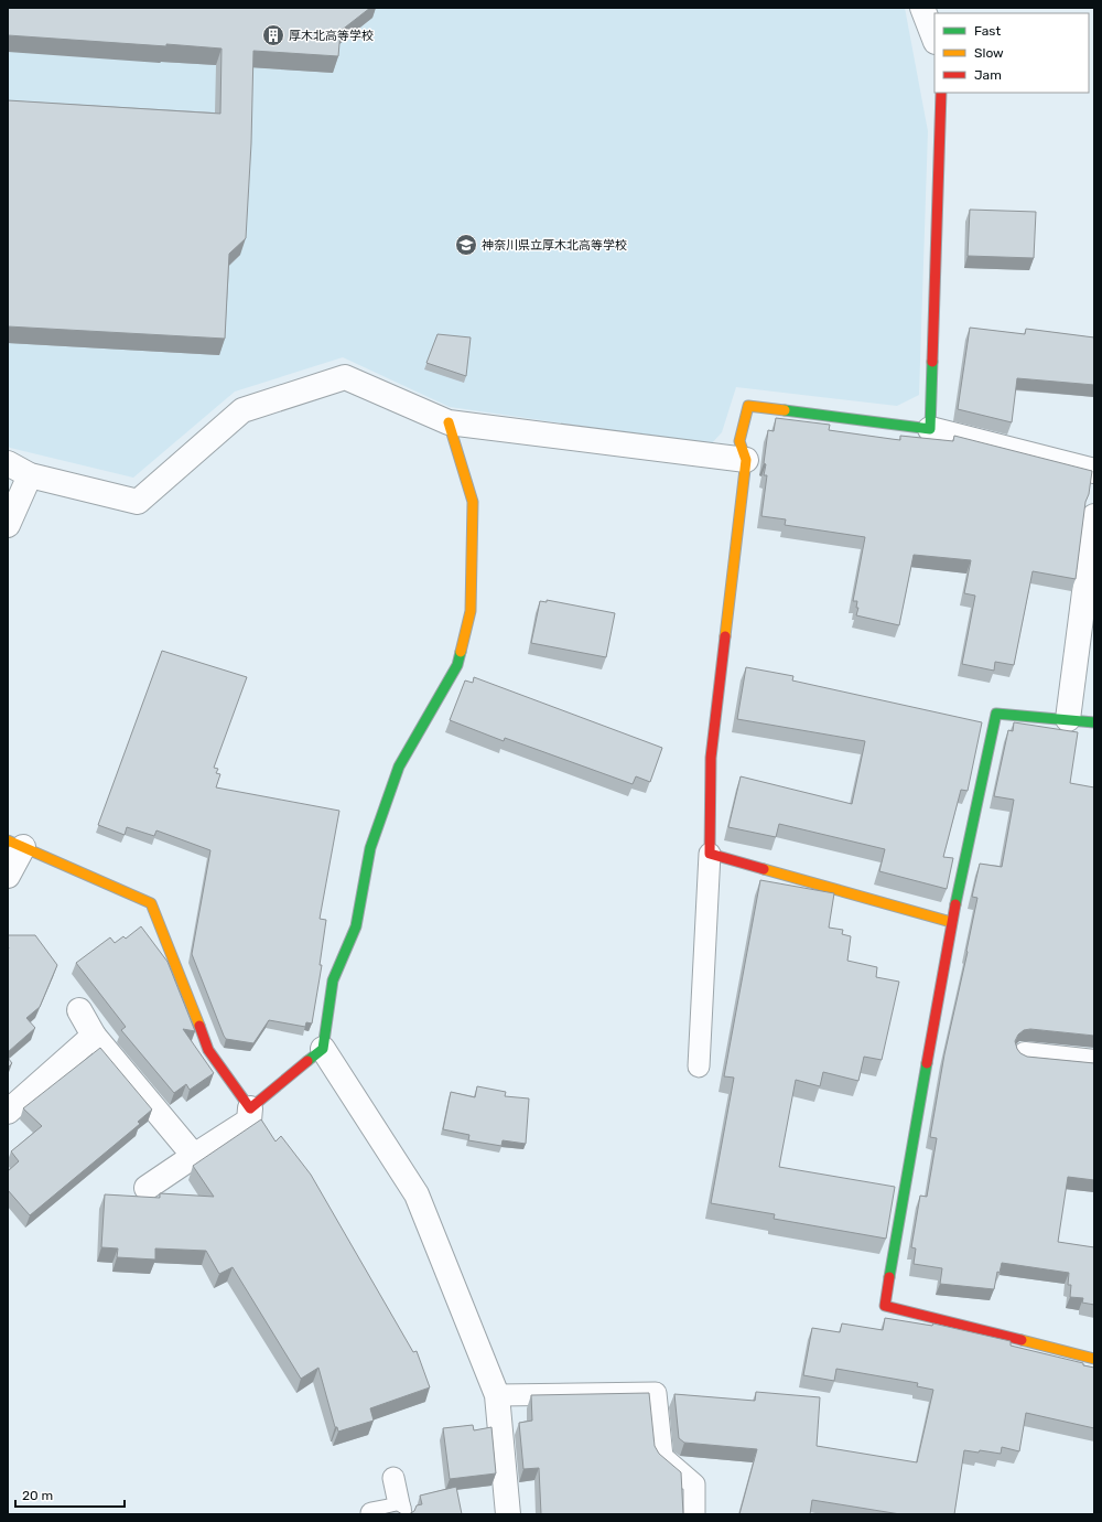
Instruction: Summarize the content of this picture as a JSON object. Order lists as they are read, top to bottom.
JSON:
{
  "places": {
    "building": ["厚木北高等学校"],
    "school or university": ["神奈川県立厚木北高等学校"]
  },
  "legend": ["Fast", "Slow", "Jam"],
  "scale_bar": "20 m"
}
